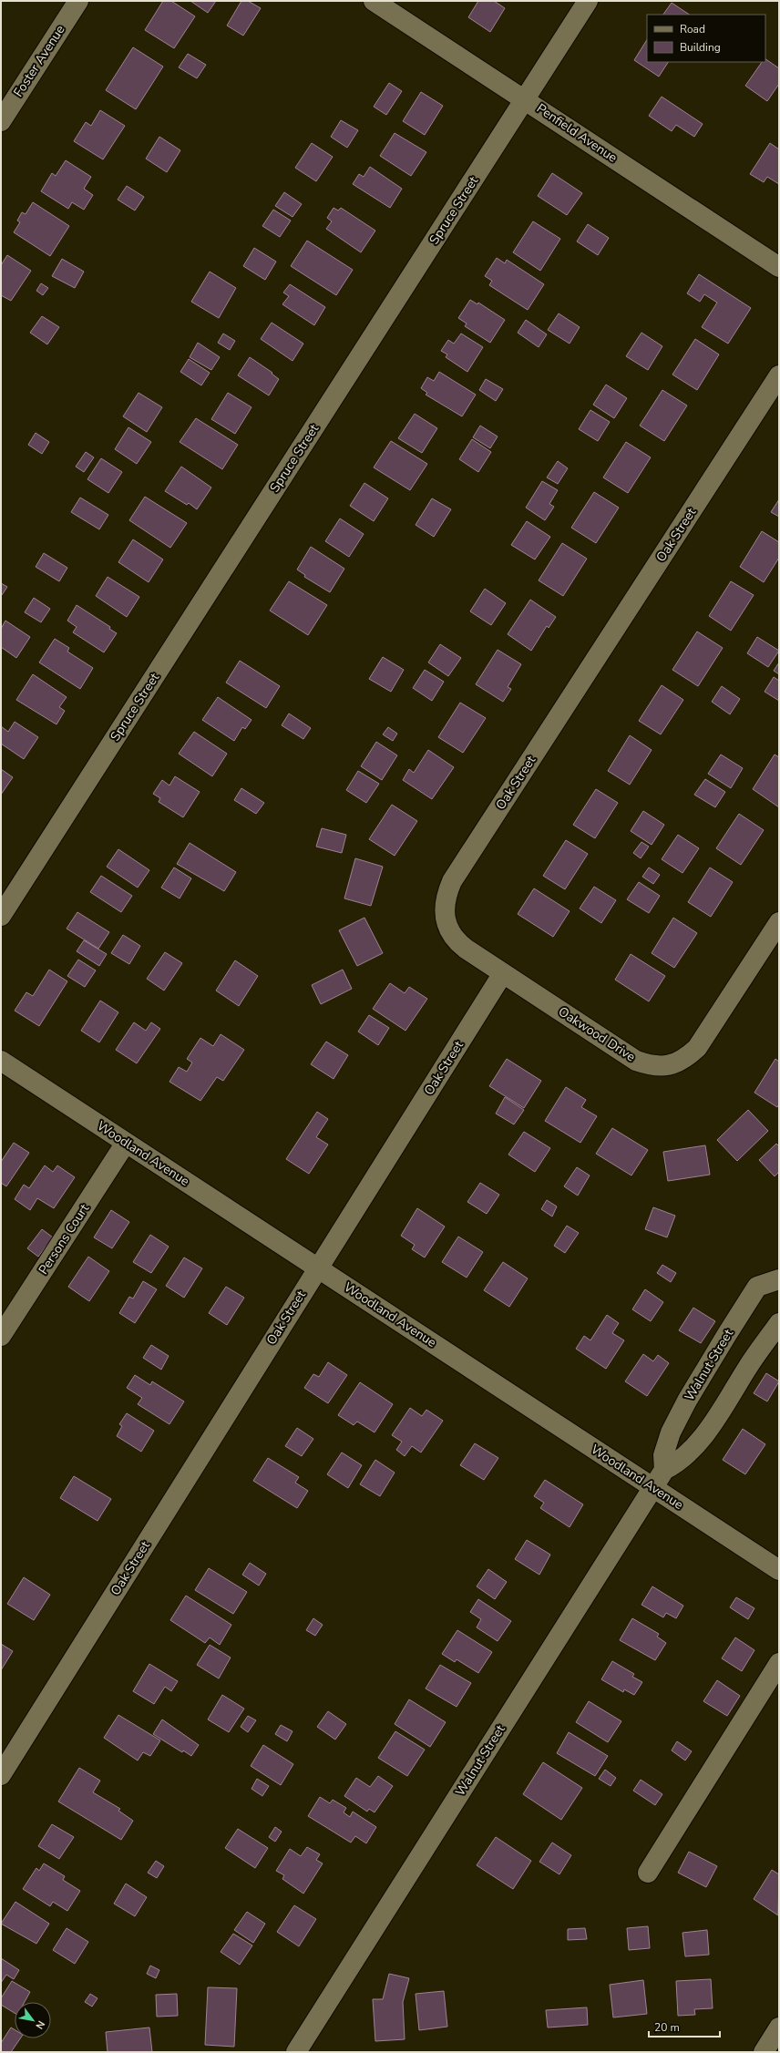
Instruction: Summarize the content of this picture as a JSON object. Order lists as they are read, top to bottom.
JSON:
{
  "streets": {
    "street": [
      "Foster Avenue",
      "Penfield Avenue",
      "Spruce Street",
      "Oak Street",
      "Oakwood Drive",
      "Woodland Avenue",
      "Persons Court",
      "Walnut Street"
    ]
  },
  "crossings": [
    ["Penfield Avenue", "Spruce Street"],
    ["Oak Street", "Oakwood Drive"],
    ["Oak Street", "Woodland Avenue"],
    ["Woodland Avenue", "Persons Court"],
    ["Woodland Avenue", "Walnut Street"]
  ],
  "legend": ["Road", "Building"],
  "scale_bar": "20 m",
  "north": "bottom right"
}
